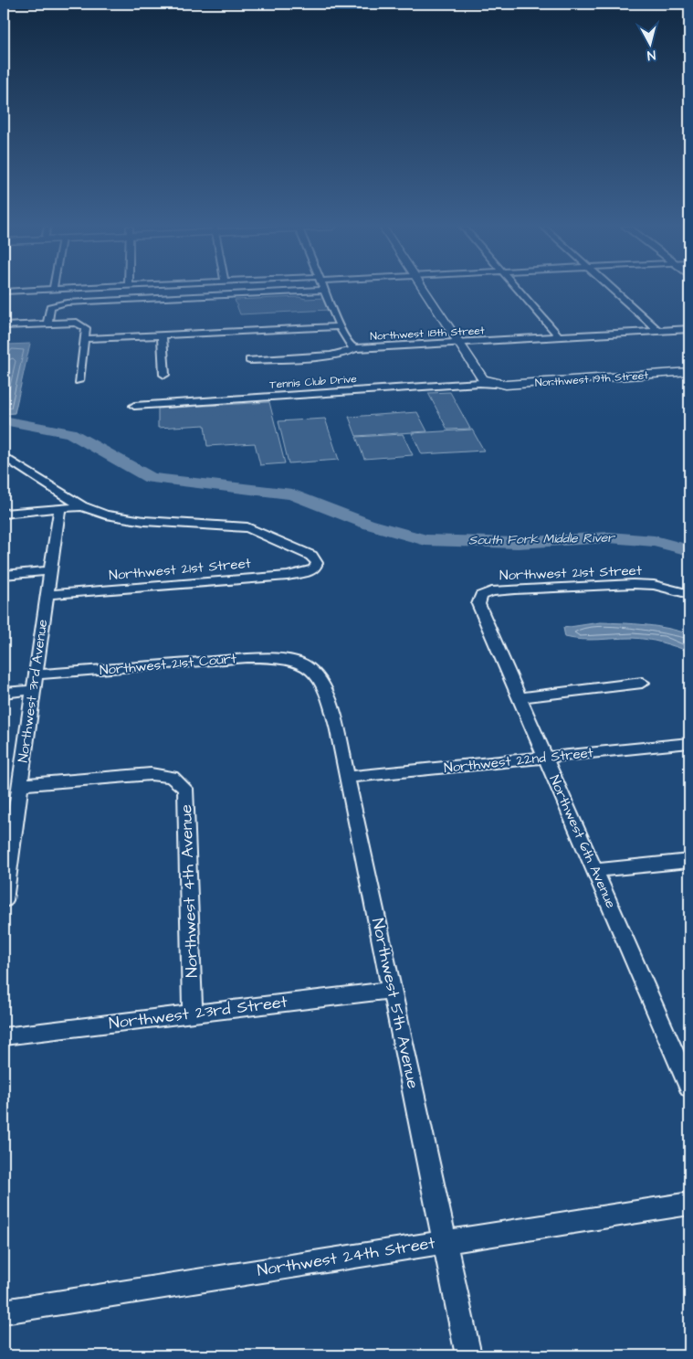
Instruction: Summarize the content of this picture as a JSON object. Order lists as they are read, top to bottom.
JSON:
{
  "streets": {
    "street": [
      "Northwest 18th Street",
      "Northwest 19th Street",
      "Tennis Club Drive",
      "Northwest 21st Street",
      "Northwest 21st Court",
      "Northwest 3rd Avenue",
      "Northwest 22nd Street",
      "Northwest 6th Avenue",
      "Northwest 4th Avenue",
      "Northwest 5th Avenue",
      "Northwest 23rd Street",
      "Northwest 24th Street"
    ]
  },
  "crossings": [
    ["Northwest 19th Street", "Tennis Club Drive"],
    ["Northwest 21st Street", "Northwest 3rd Avenue"],
    ["Northwest 21st Street", "Northwest 6th Avenue"],
    ["Northwest 21st Court", "Northwest 3rd Avenue"],
    ["Northwest 21st Court", "Northwest 5th Avenue"],
    ["Northwest 3rd Avenue", "Northwest 4th Avenue"],
    ["Northwest 22nd Street", "Northwest 6th Avenue"],
    ["Northwest 22nd Street", "Northwest 5th Avenue"],
    ["Northwest 4th Avenue", "Northwest 23rd Street"],
    ["Northwest 5th Avenue", "Northwest 23rd Street"],
    ["Northwest 5th Avenue", "Northwest 24th Street"]
  ],
  "water": ["South Fork Middle River"],
  "north": "bottom"
}
